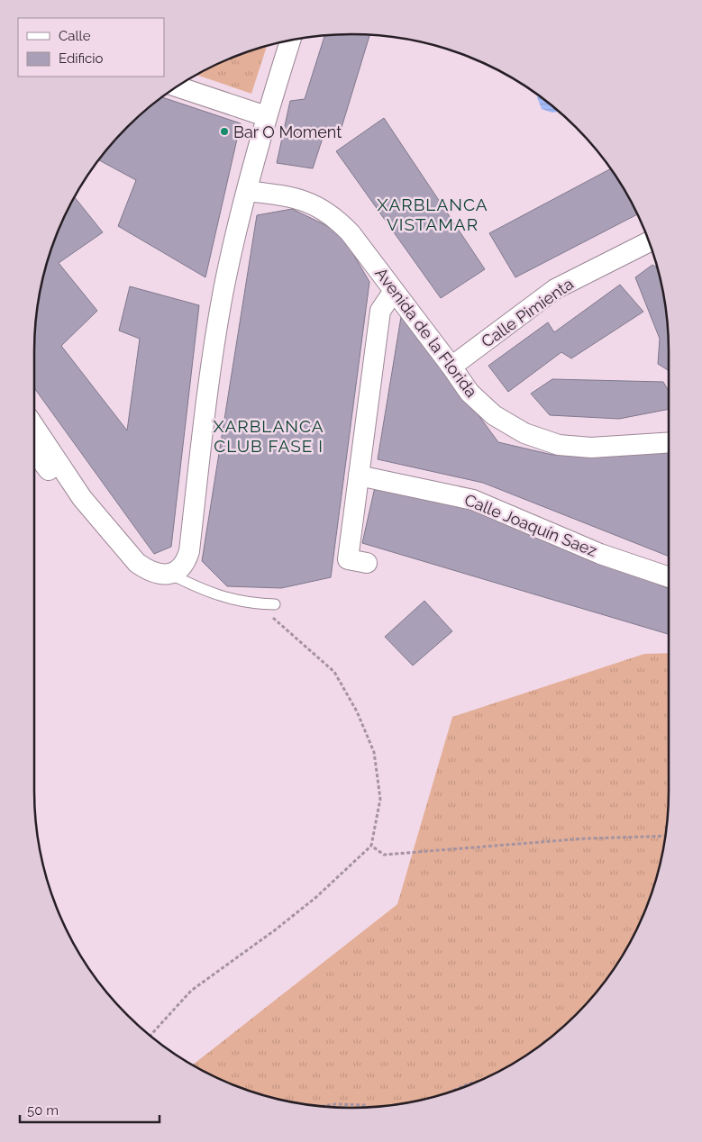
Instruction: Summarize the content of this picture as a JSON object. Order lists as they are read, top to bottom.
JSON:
{
  "streets": {
    "street": ["Calle Pimienta", "Avenida de la Florida", "Calle Joaquín Saez"]
  },
  "crossings": [
    ["Calle Pimienta", "Avenida de la Florida"]
  ],
  "districts": ["XARBLANCA VISTAMAR", "XARBLANCA CLUB FASE I"],
  "places": ["Bar O Moment"],
  "legend": ["Calle", "Edificio"],
  "scale_bar": "50 m"
}
